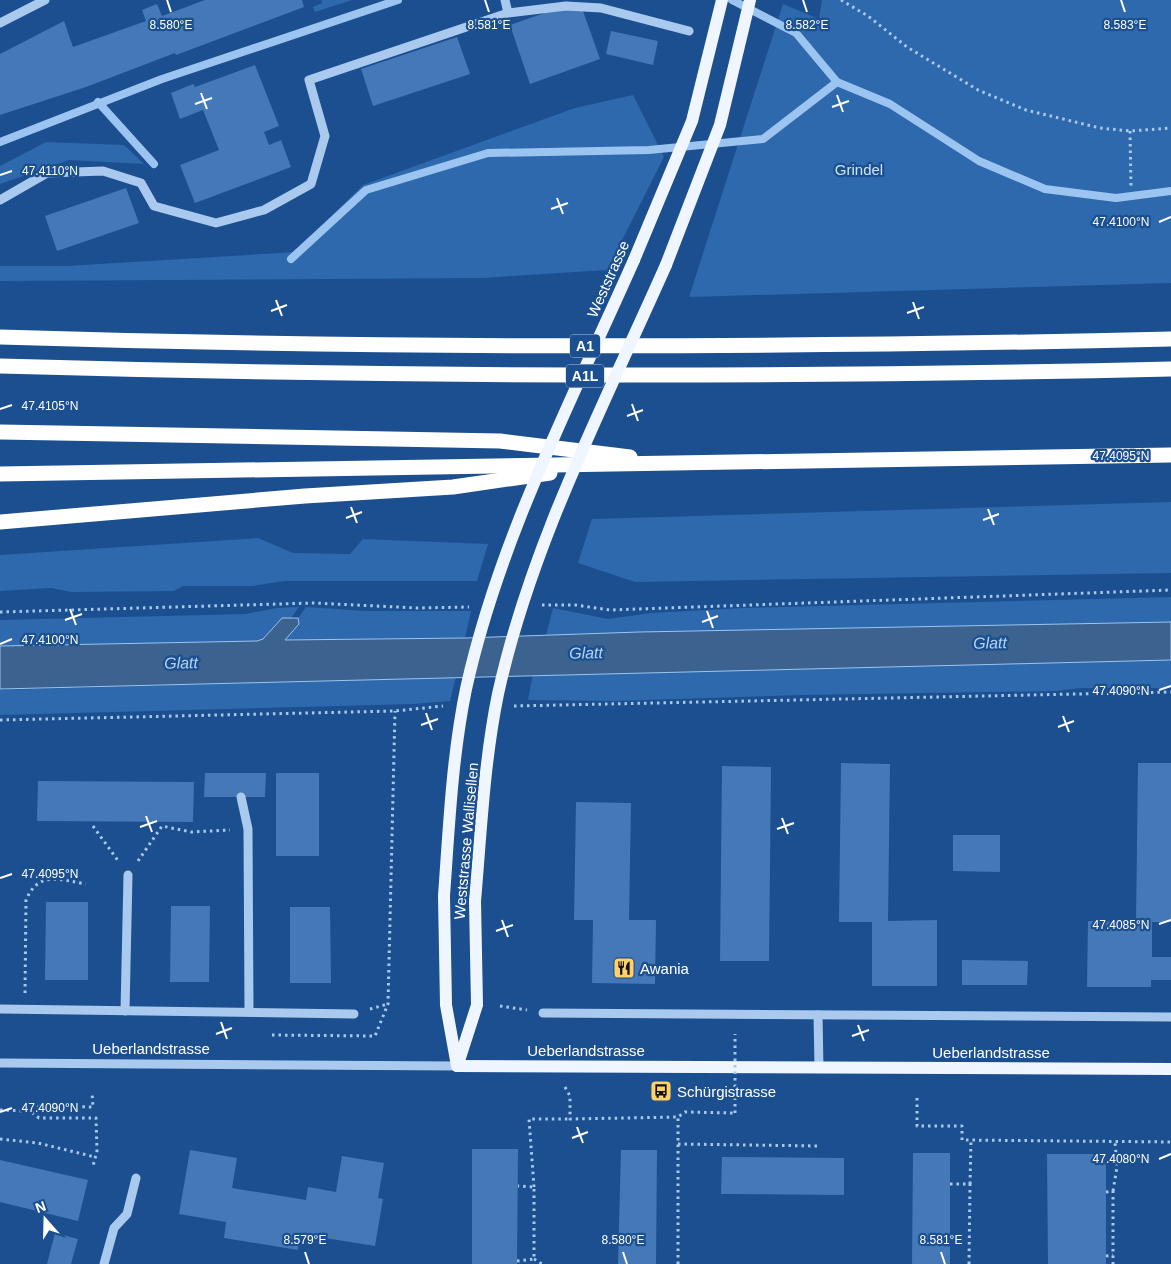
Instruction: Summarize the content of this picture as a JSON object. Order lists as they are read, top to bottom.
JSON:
{
  "streets": {
    "highway": ["A1", "A1L"],
    "main road": ["Weststrasse", "Weststrasse Wallisellen", "Ueberlandstrasse"]
  },
  "crossings": [
    ["Weststrasse", "Weststrasse Wallisellen"],
    ["Weststrasse Wallisellen", "Ueberlandstrasse"]
  ],
  "water": ["Glatt"],
  "parks": ["Grindel"],
  "places": {
    "restaurant": ["Awania"],
    "bus stop": ["Schürgistrasse"]
  },
  "north": "top",
  "coordinates": [
    "8.583°E",
    "8.580°E",
    "8.581°E",
    "8.582°E",
    "47.4110°N",
    "47.4100°N",
    "47.4105°N",
    "47.4095°N",
    "47.4090°N",
    "47.4085°N",
    "47.4080°N",
    "8.579°E"
  ]
}
